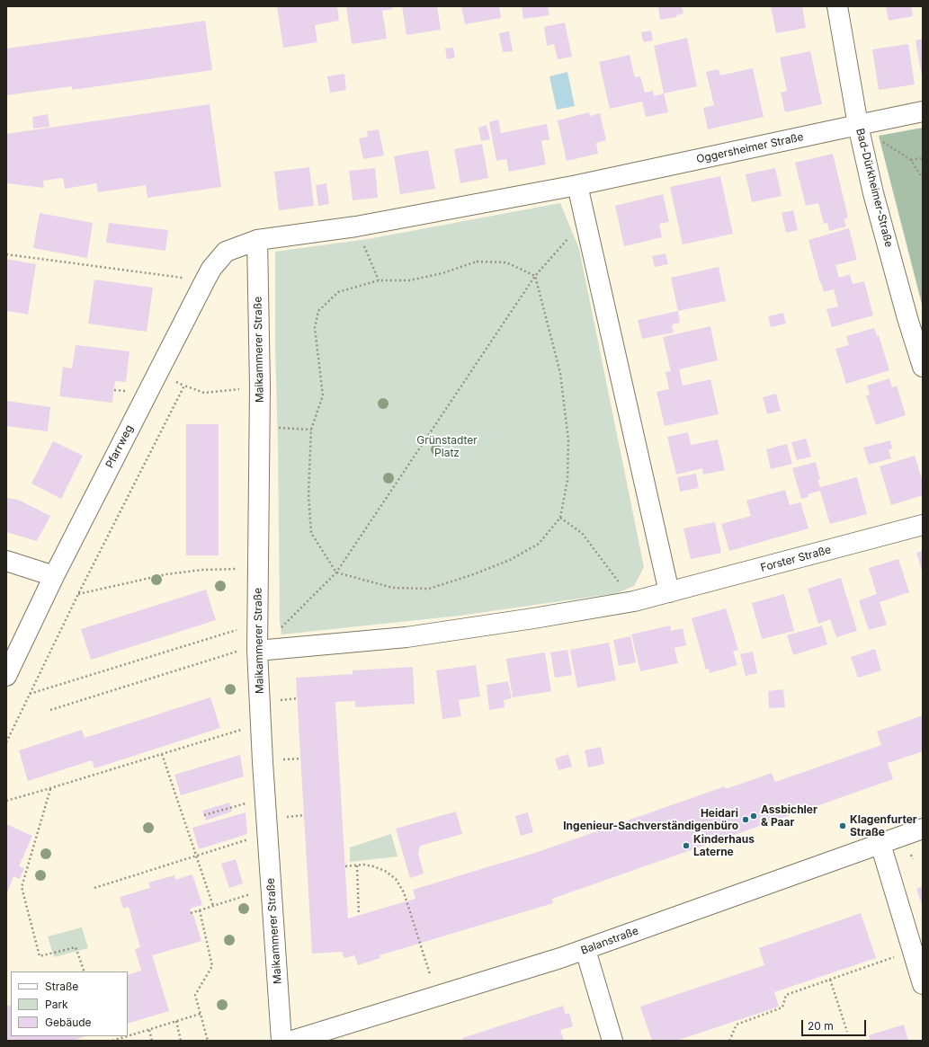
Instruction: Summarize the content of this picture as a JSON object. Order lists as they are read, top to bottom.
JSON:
{
  "streets": {
    "street": [
      "Oggersheimer Straße",
      "Bad-Dürkheimer-Straße",
      "Maikammerer Straße",
      "Pfarrweg",
      "Forster Straße",
      "Balanstraße"
    ]
  },
  "crossings": [
    ["Oggersheimer Straße", "Bad-Dürkheimer-Straße"],
    ["Maikammerer Straße", "Pfarrweg"]
  ],
  "parks": ["Grünstadter Platz"],
  "places": [
    "Assbichler & Paar",
    "Heidari Ingenieur-Sachverständigenbüro",
    "Klagenfurter Straße",
    "Kinderhaus Laterne"
  ],
  "legend": ["Straße", "Park", "Gebäude"],
  "scale_bar": "20 m"
}
